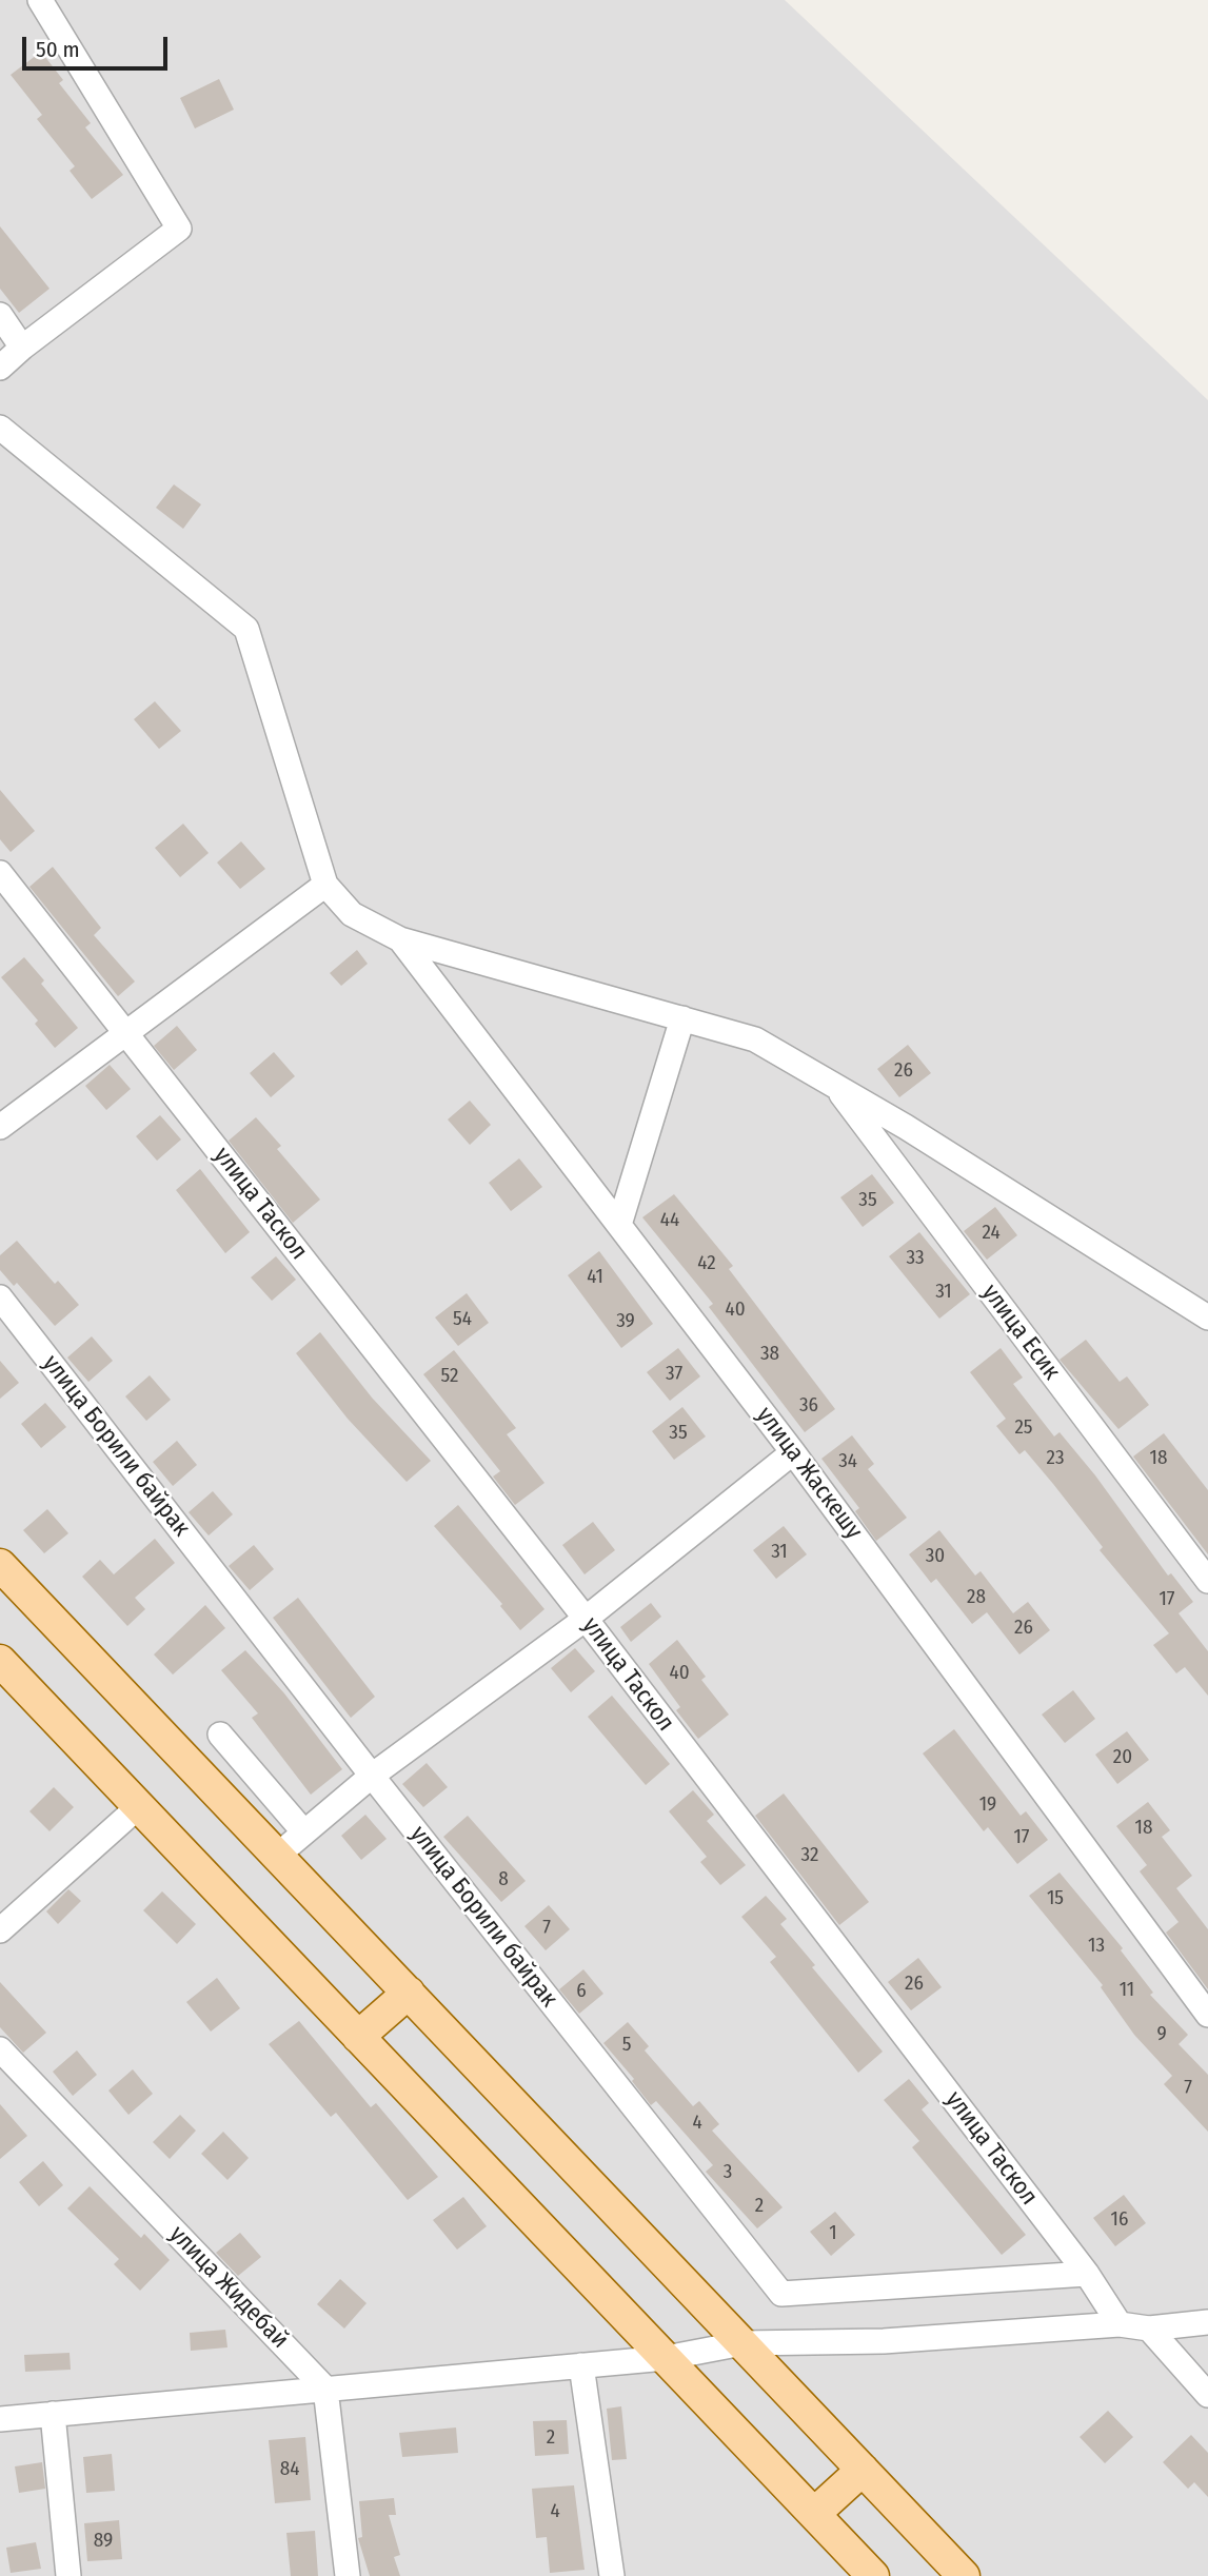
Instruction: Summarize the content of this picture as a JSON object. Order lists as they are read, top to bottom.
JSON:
{
  "streets": {
    "street": [
      "улица Таскол",
      "улица Есик",
      "улица Борили байрак",
      "улица Жаскешу",
      "улица Жидебай"
    ]
  },
  "crossings": [
    ["улица Таскол", "улица Борили байрак"]
  ],
  "house_numbers": [
    "26",
    "35",
    "44",
    "24",
    "33",
    "42",
    "41",
    "31",
    "40",
    "54",
    "39",
    "38",
    "37",
    "52",
    "36",
    "25",
    "35",
    "23",
    "18",
    "34",
    "31",
    "30",
    "28",
    "17",
    "26",
    "40",
    "20",
    "19",
    "18",
    "17",
    "32",
    "8",
    "15",
    "7",
    "13",
    "26",
    "11",
    "6",
    "9",
    "5",
    "7",
    "4",
    "3",
    "2",
    "16",
    "1",
    "2",
    "84",
    "4",
    "89"
  ],
  "scale_bar": "50 m"
}
